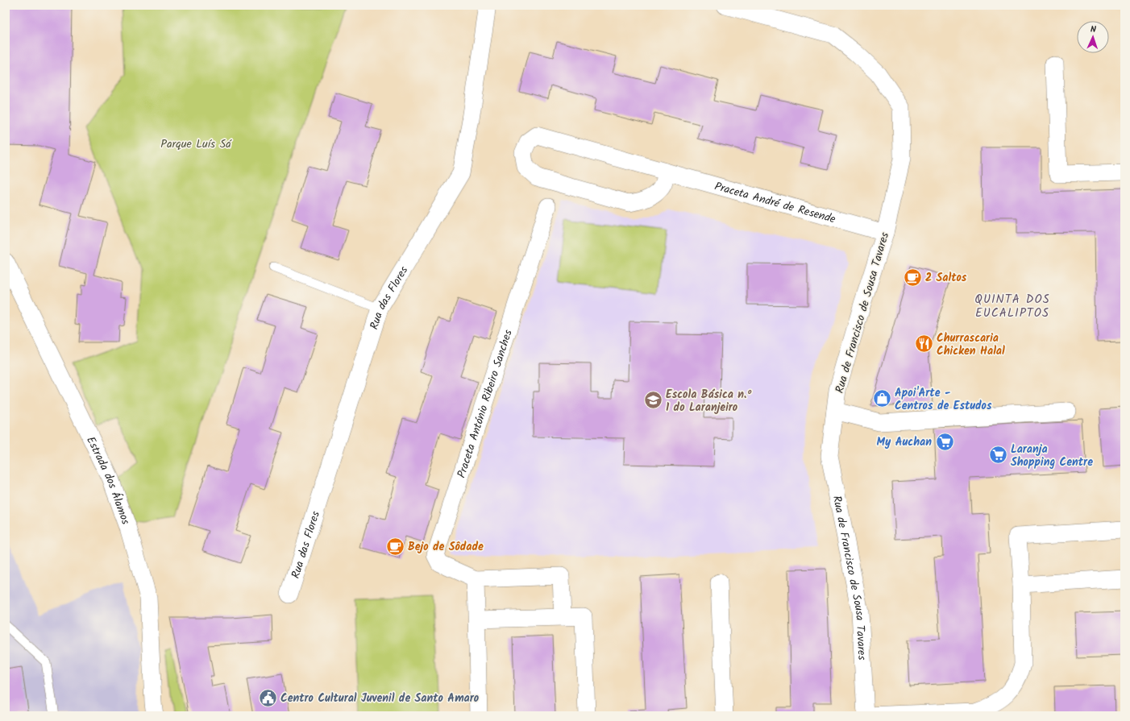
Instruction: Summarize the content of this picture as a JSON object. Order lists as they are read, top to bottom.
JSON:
{
  "streets": {
    "street": [
      "Praceta André de Resende",
      "Rua das Flores",
      "Rua de Francisco de Sousa Tavares",
      "Praceta António Ribeiro Sanches",
      "Estrada dos Álamos"
    ]
  },
  "crossings": [
    ["Praceta André de Resende", "Rua de Francisco de Sousa Tavares"]
  ],
  "districts": ["QUINTA DOS EUCALIPTOS"],
  "parks": ["Parque Luís Sá"],
  "places": {
    "cafe": ["2 Saltos", "Bejo de Sôdade"],
    "restaurant": ["Churrascaria Chicken Halal"],
    "shop": ["Apoi'Arte - Centros de Estudos"],
    "school or university": ["Escola Básica n.º 1 do Laranjeiro"],
    "supermarket": ["My Auchan", "Laranja Shopping Centre"],
    "public building": ["Centro Cultural Juvenil de Santo Amaro"]
  },
  "north": "top"
}
